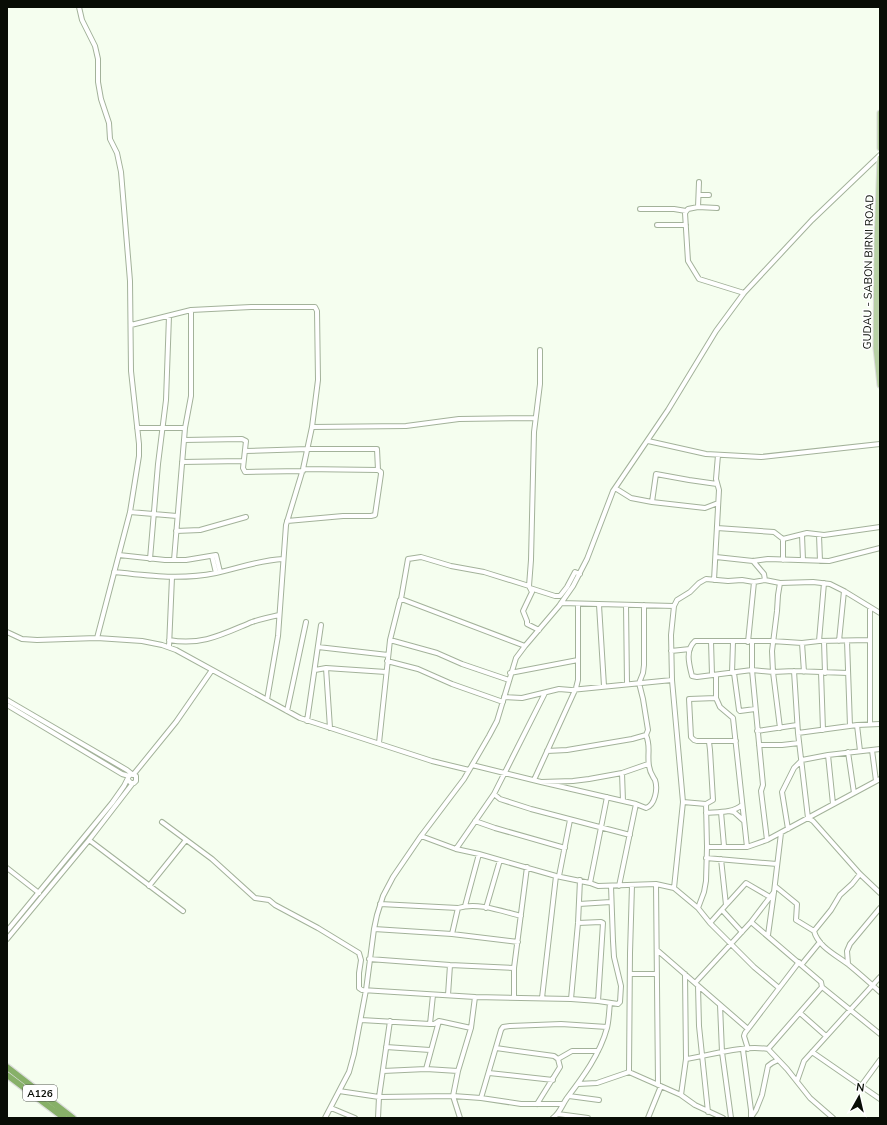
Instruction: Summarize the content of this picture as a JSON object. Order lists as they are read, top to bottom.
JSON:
{
  "streets": {
    "highway": ["A126"],
    "main road": ["GUDAU - SABON BIRNI ROAD"]
  },
  "north": "top"
}
